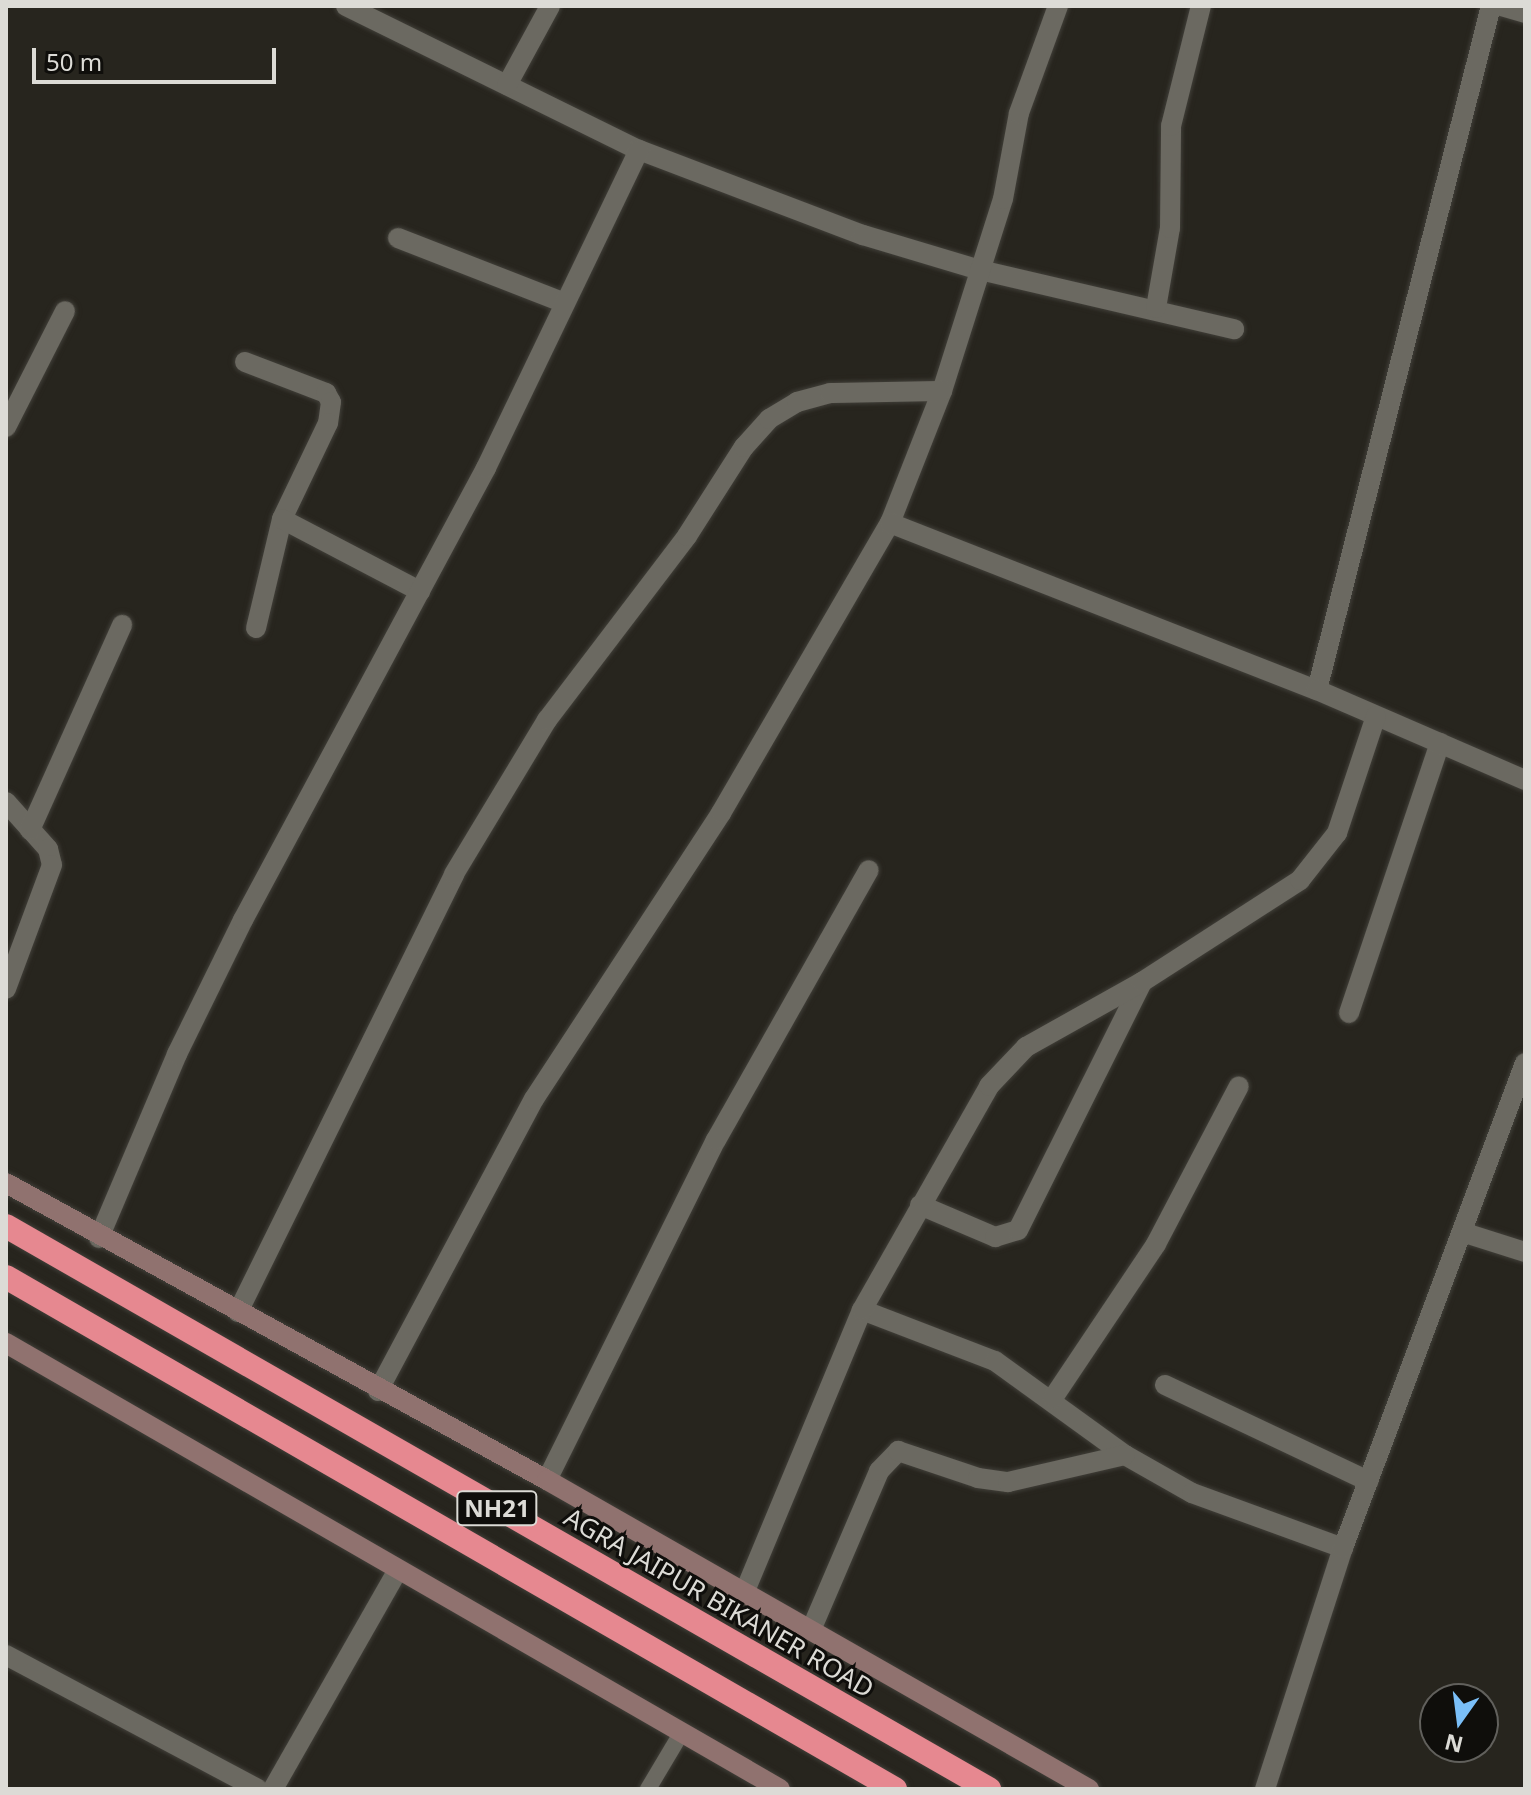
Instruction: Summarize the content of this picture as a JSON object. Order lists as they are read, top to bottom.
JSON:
{
  "streets": {
    "highway": ["NH21", "AGRA JAIPUR BIKANER ROAD"]
  },
  "scale_bar": "50 m",
  "north": "bottom"
}
